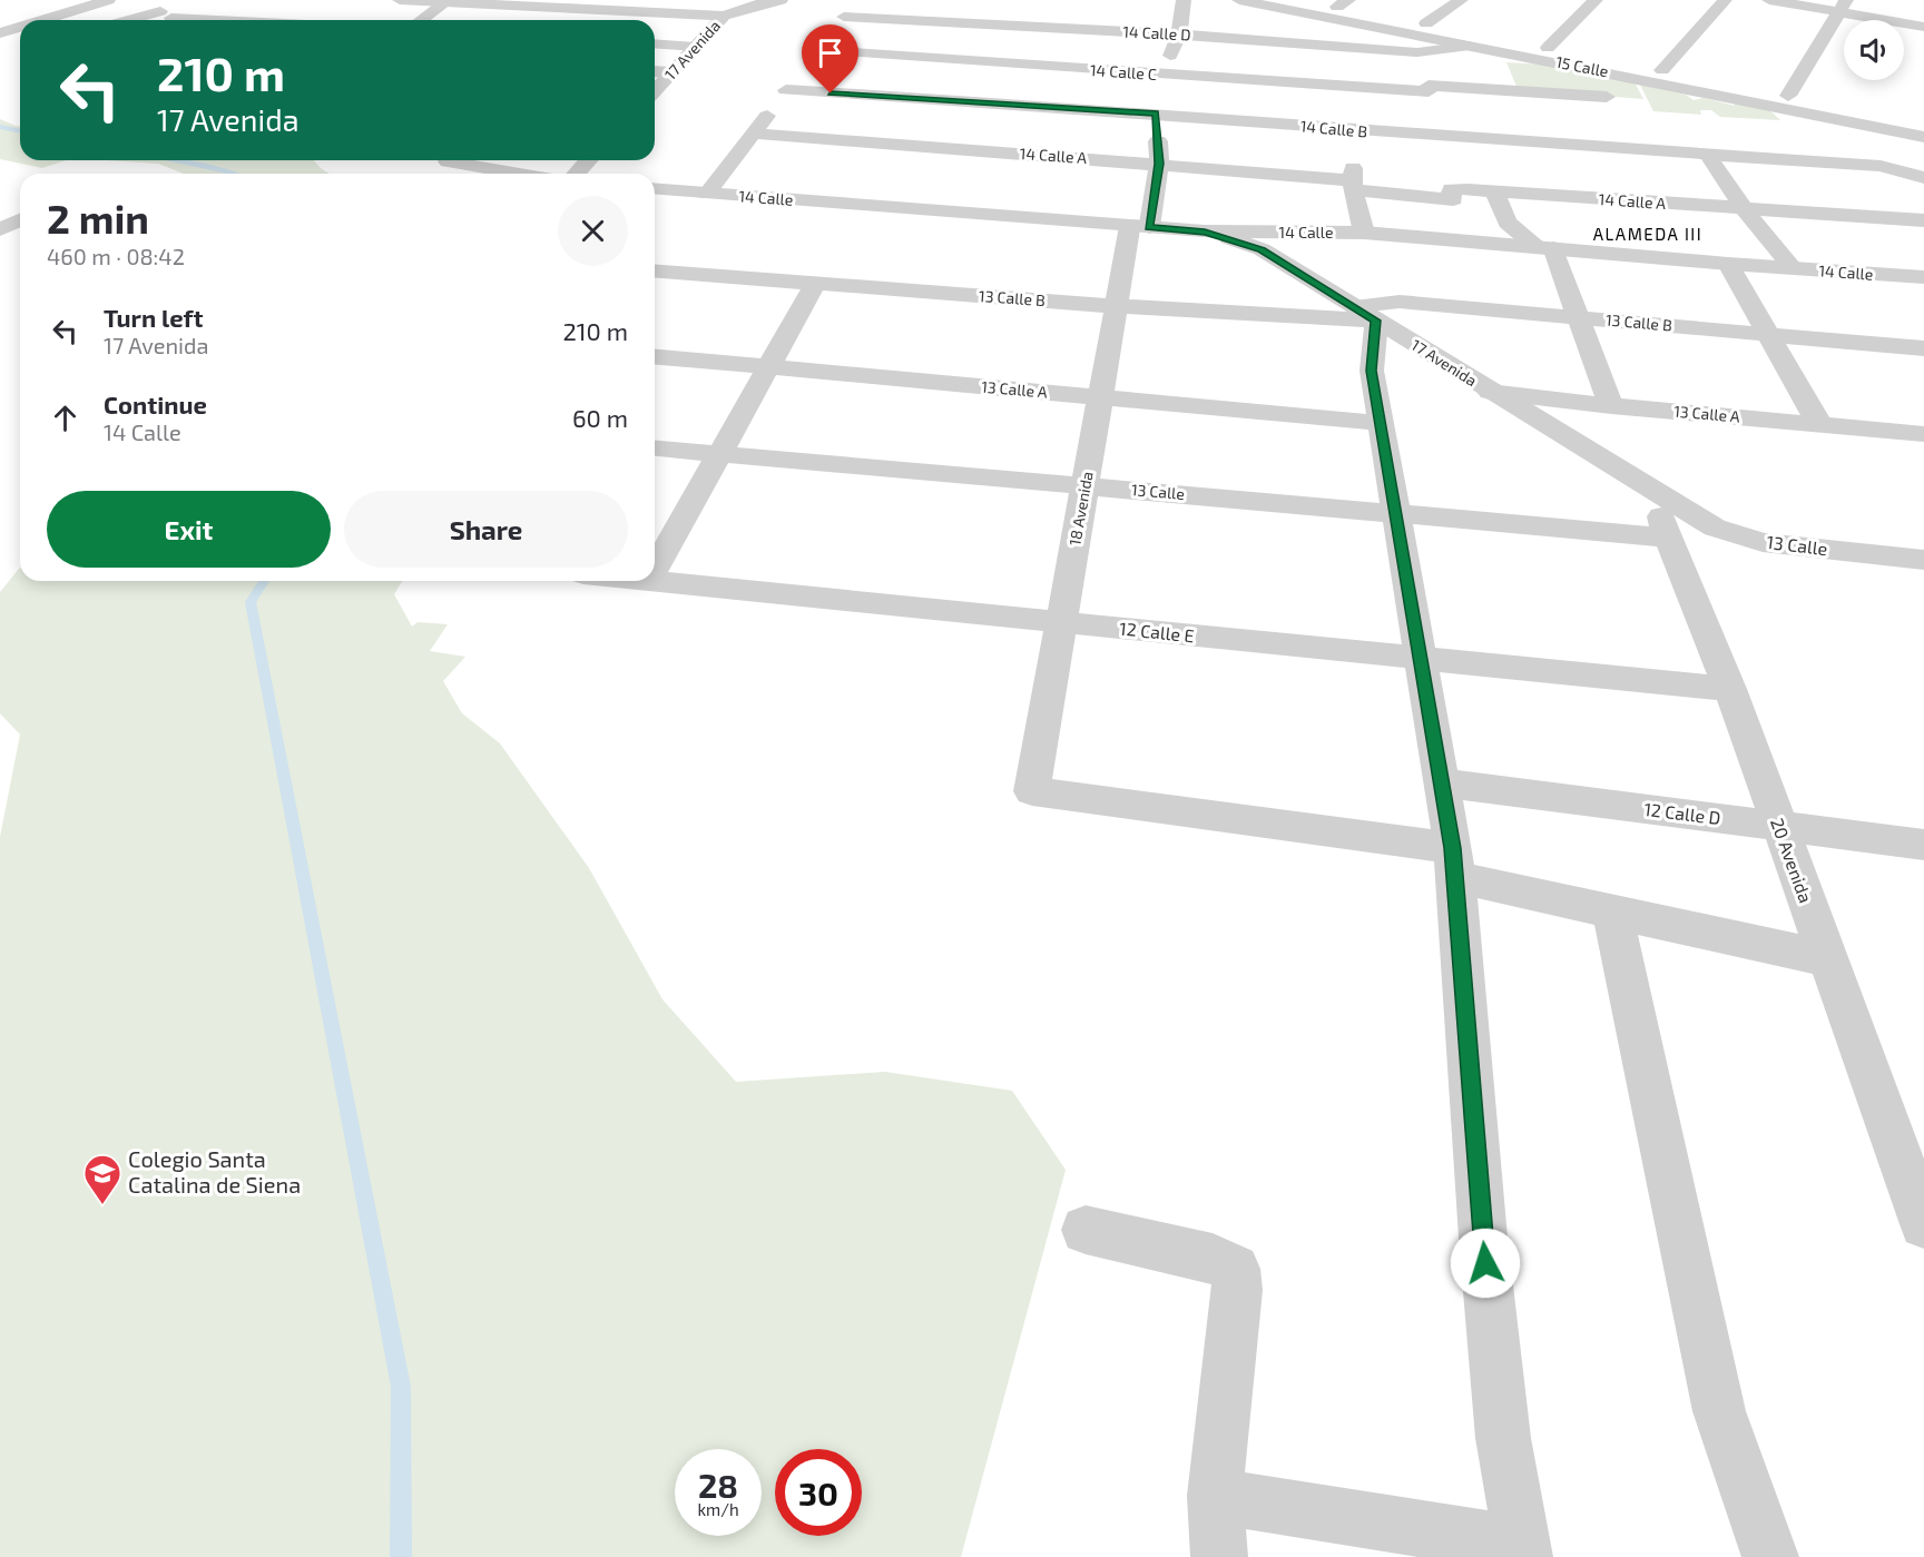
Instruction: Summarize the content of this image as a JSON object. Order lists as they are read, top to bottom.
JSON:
{
  "streets": {
    "street": [
      "14 Calle D",
      "17 Avenida",
      "15 Calle",
      "14 Calle C",
      "14 Calle B",
      "14 Calle A",
      "14 Calle",
      "13 Calle B",
      "13 Calle A",
      "13 Calle",
      "18 Avenida",
      "12 Calle E",
      "12 Calle D",
      "20 Avenida"
    ]
  },
  "crossings": [
    ["14 Calle D", "15 Calle"],
    ["14 Calle D", "14 Calle C"],
    ["14 Calle D", "18 Avenida"],
    ["17 Avenida", "14 Calle"],
    ["17 Avenida", "13 Calle B"],
    ["17 Avenida", "13 Calle A"],
    ["17 Avenida", "13 Calle"],
    ["17 Avenida", "20 Avenida"],
    ["14 Calle C", "14 Calle B"],
    ["14 Calle C", "18 Avenida"],
    ["14 Calle B", "18 Avenida"],
    ["14 Calle A", "18 Avenida"],
    ["14 Calle", "18 Avenida"],
    ["13 Calle B", "18 Avenida"],
    ["13 Calle A", "18 Avenida"],
    ["13 Calle", "18 Avenida"],
    ["13 Calle", "20 Avenida"],
    ["18 Avenida", "12 Calle E"],
    ["12 Calle E", "20 Avenida"],
    ["12 Calle D", "20 Avenida"]
  ],
  "districts": ["ALAMEDA III"],
  "places": {
    "school or university": ["Colegio Santa Catalina de Siena"]
  },
  "page": {
    "turn": ["210 m", "17 Avenida"],
    "heading": ["2 min", "460 m · 08:42"],
    "list": [
      {
        "name": "Turn left",
        "note": "17 Avenida",
        "value": "210 m"
      },
      {
        "name": "Continue",
        "note": "14 Calle",
        "value": "60 m"
      }
    ],
    "buttons": ["Exit", "Share"],
    "speed": "28 km/h",
    "limit": "30"
  }
}
